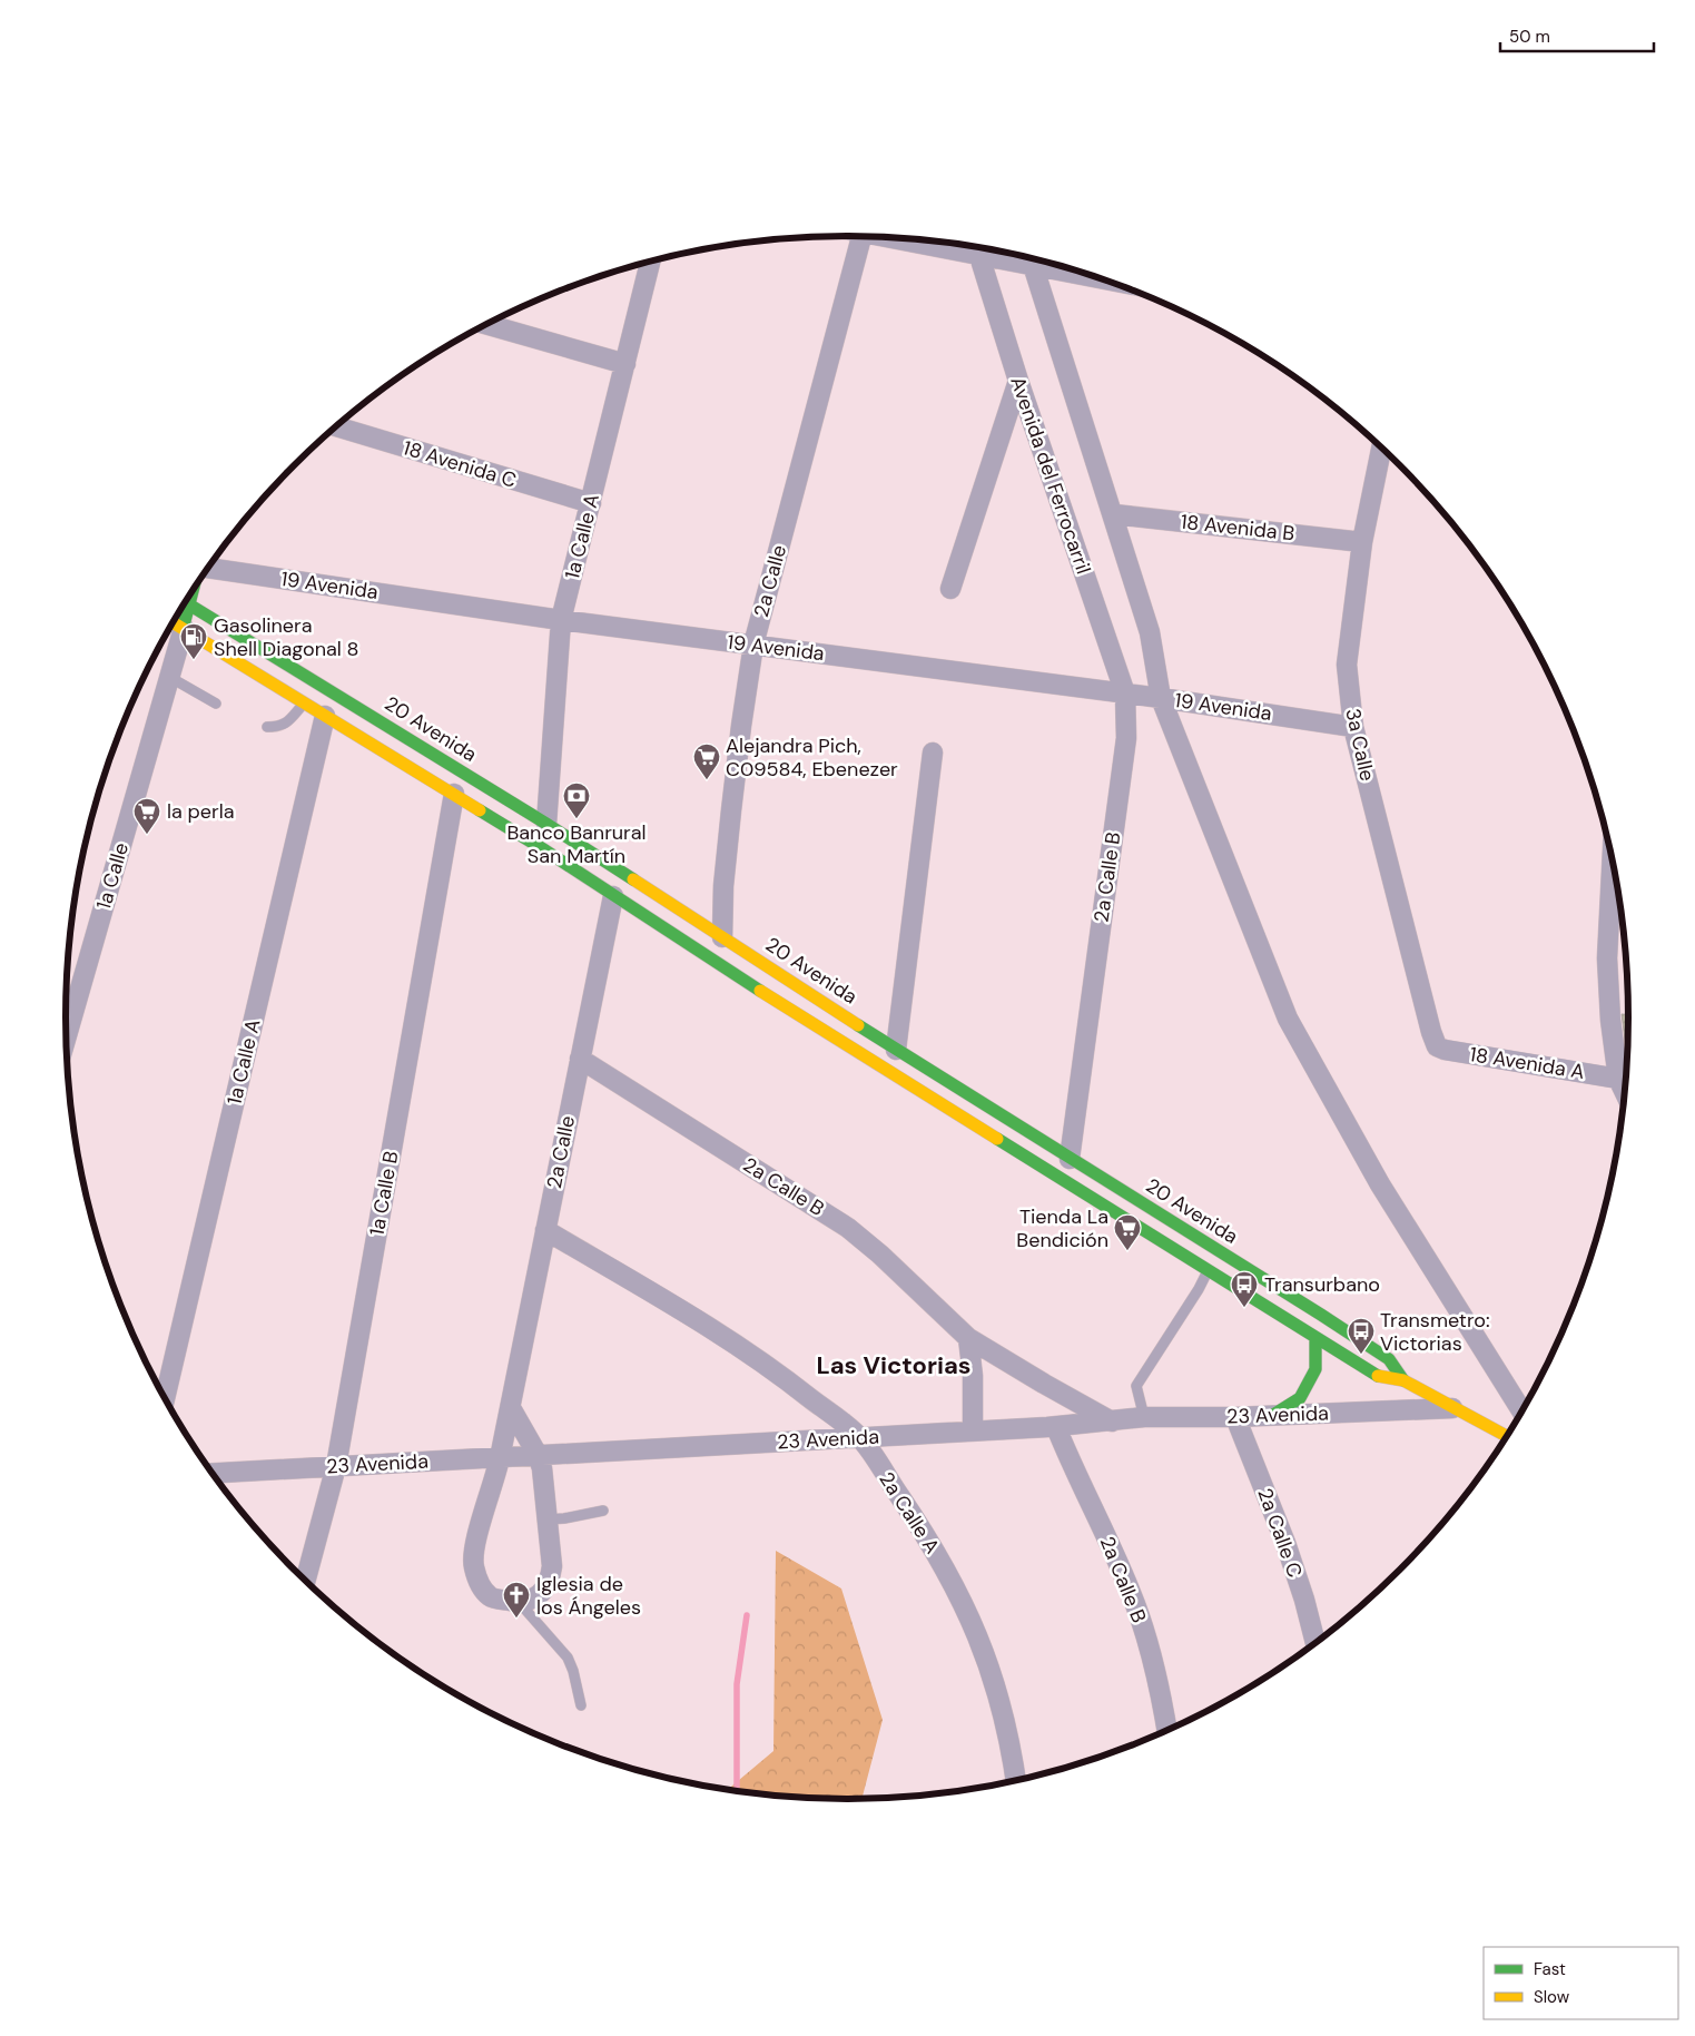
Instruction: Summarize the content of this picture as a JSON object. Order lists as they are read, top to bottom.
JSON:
{
  "streets": {
    "street": [
      "18 Avenida C",
      "Avenida del Ferrocarril",
      "18 Avenida B",
      "1a Calle A",
      "2a Calle",
      "19 Avenida",
      "20 Avenida",
      "3a Calle",
      "1a Calle",
      "2a Calle B",
      "18 Avenida A",
      "1a Calle B",
      "23 Avenida",
      "2a Calle A",
      "2a Calle C"
    ]
  },
  "crossings": [
    ["18 Avenida C", "1a Calle A"],
    ["Avenida del Ferrocarril", "19 Avenida"],
    ["Avenida del Ferrocarril", "2a Calle B"],
    ["18 Avenida B", "3a Calle"],
    ["1a Calle A", "19 Avenida"],
    ["1a Calle A", "20 Avenida"],
    ["2a Calle", "19 Avenida"],
    ["2a Calle", "20 Avenida"],
    ["2a Calle", "2a Calle B"],
    ["2a Calle", "23 Avenida"],
    ["2a Calle", "2a Calle A"],
    ["19 Avenida", "3a Calle"],
    ["19 Avenida", "2a Calle B"],
    ["20 Avenida", "1a Calle"],
    ["20 Avenida", "2a Calle B"],
    ["20 Avenida", "1a Calle B"],
    ["20 Avenida", "23 Avenida"],
    ["3a Calle", "18 Avenida A"],
    ["2a Calle B", "23 Avenida"],
    ["1a Calle B", "23 Avenida"],
    ["23 Avenida", "2a Calle A"],
    ["23 Avenida", "2a Calle C"]
  ],
  "districts": ["Las Victorias"],
  "places": {
    "fuel station": ["Gasolinera Shell Diagonal 8"],
    "supermarket": ["Alejandra Pich, C09584, Ebenezer", "la perla", "Tienda La Bendición"],
    "bank": ["Banco Banrural San Martín"],
    "bus stop": ["Transurbano", "Transmetro: Victorias"],
    "church": ["Iglesia de los Ángeles"]
  },
  "legend": ["Fast", "Slow"],
  "scale_bar": "50 m"
}
